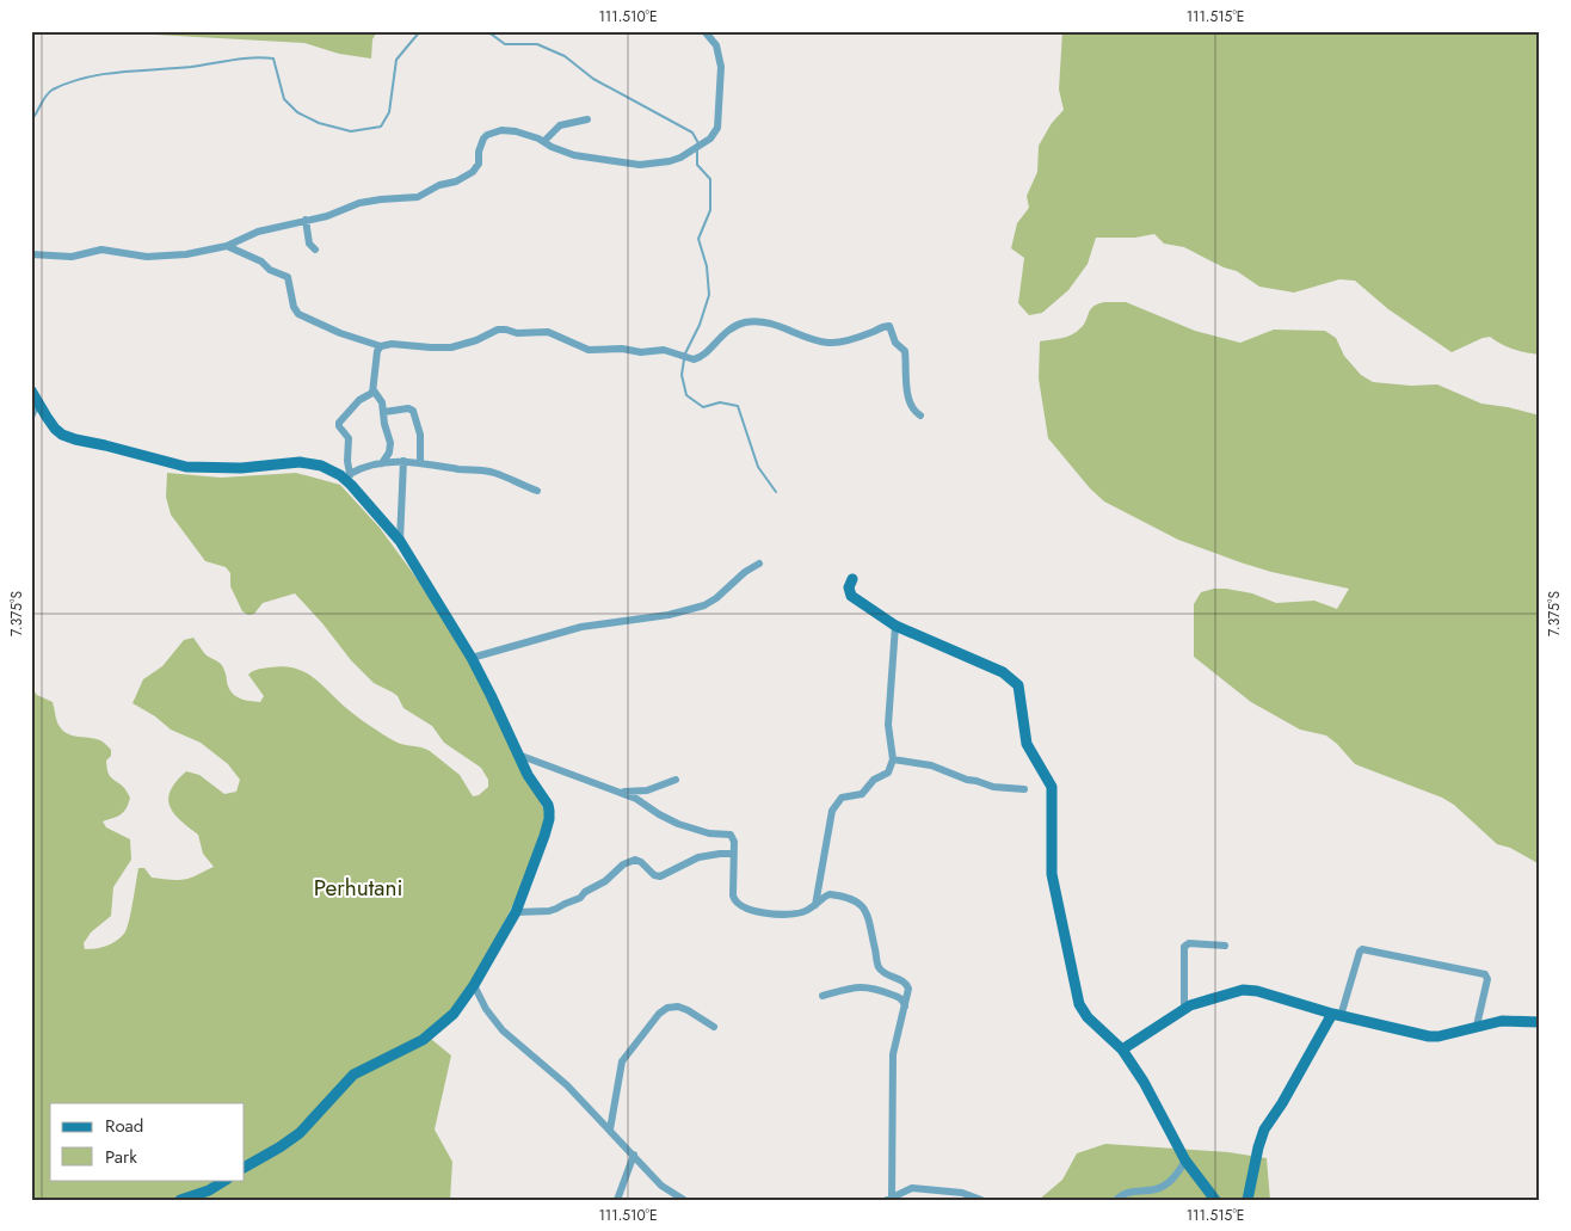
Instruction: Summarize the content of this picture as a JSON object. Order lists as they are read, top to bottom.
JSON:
{
  "parks": ["Perhutani"],
  "legend": ["Road", "Park"],
  "coordinates": ["111.510°E", "111.515°E", "7.375°S"]
}
